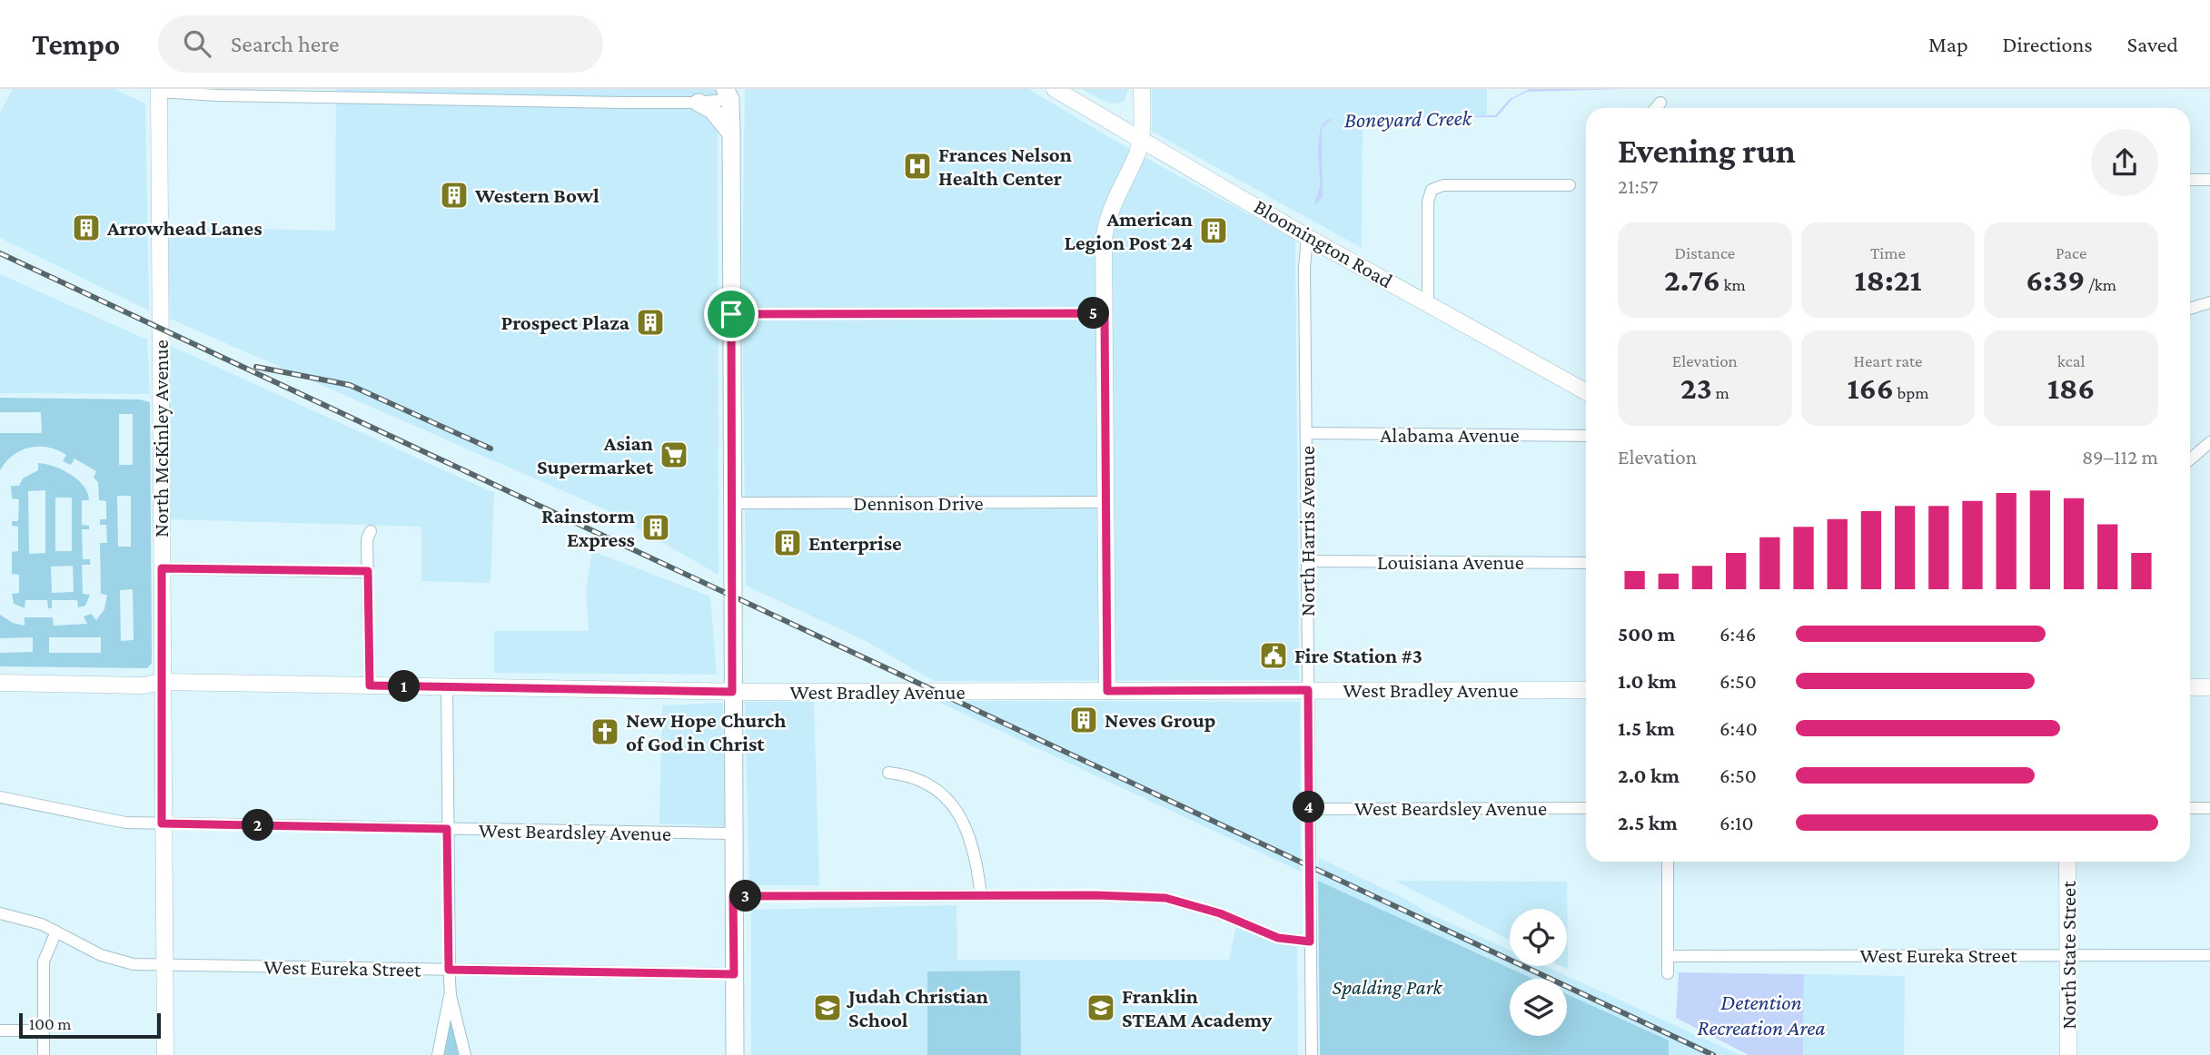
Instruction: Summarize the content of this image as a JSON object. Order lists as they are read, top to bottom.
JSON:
{
  "streets": {
    "main road": [
      "Bloomington Road",
      "North McKinley Avenue",
      "West Bradley Avenue",
      "North State Street"
    ],
    "street": [
      "Alabama Avenue",
      "Dennison Drive",
      "North Harris Avenue",
      "Louisiana Avenue",
      "West Beardsley Avenue",
      "West Eureka Street"
    ]
  },
  "crossings": [
    ["Bloomington Road", "North Harris Avenue"],
    ["Alabama Avenue", "North Harris Avenue"],
    ["North McKinley Avenue", "West Bradley Avenue"],
    ["North McKinley Avenue", "West Beardsley Avenue"],
    ["North McKinley Avenue", "West Eureka Street"],
    ["North Harris Avenue", "Louisiana Avenue"],
    ["North Harris Avenue", "West Bradley Avenue"],
    ["North Harris Avenue", "West Beardsley Avenue"],
    ["West Eureka Street", "North State Street"]
  ],
  "water": ["Boneyard Creek", "Detention Recreation Area"],
  "parks": ["Spalding Park"],
  "places": {
    "hospital": ["Frances Nelson Health Center"],
    "building": [
      "Western Bowl",
      "Arrowhead Lanes",
      "American Legion Post 24",
      "Prospect Plaza",
      "Rainstorm Express",
      "Enterprise",
      "Neves Group"
    ],
    "supermarket": ["Asian Supermarket"],
    "public building": ["Fire Station #3"],
    "church": ["New Hope Church of God in Christ"],
    "school or university": ["Judah Christian School", "Franklin STEAM Academy"]
  },
  "scale_bar": "100 m",
  "page": {
    "header": "Tempo",
    "search": "Search here",
    "nav": ["Map", "Directions", "Saved"],
    "heading": ["Evening run", "21:57"],
    "stats": [
      ["Distance", "2.76 km"],
      ["Time", "18:21"],
      ["Pace", "6:39 /km"],
      ["Elevation", "23 m"],
      ["Heart rate", "166 bpm"],
      ["kcal", "186"]
    ],
    "pins": [
      "5",
      "1",
      "4",
      "2",
      "3"
    ],
    "chart": ["Elevation", "89–112 m"],
    "list": [
      {
        "name": "500 m",
        "note": "6:46"
      },
      {
        "name": "1.0 km",
        "note": "6:50"
      },
      {
        "name": "1.5 km",
        "note": "6:40"
      },
      {
        "name": "2.0 km",
        "note": "6:50"
      },
      {
        "name": "2.5 km",
        "note": "6:10"
      }
    ],
    "scale": "100 m"
  }
}
